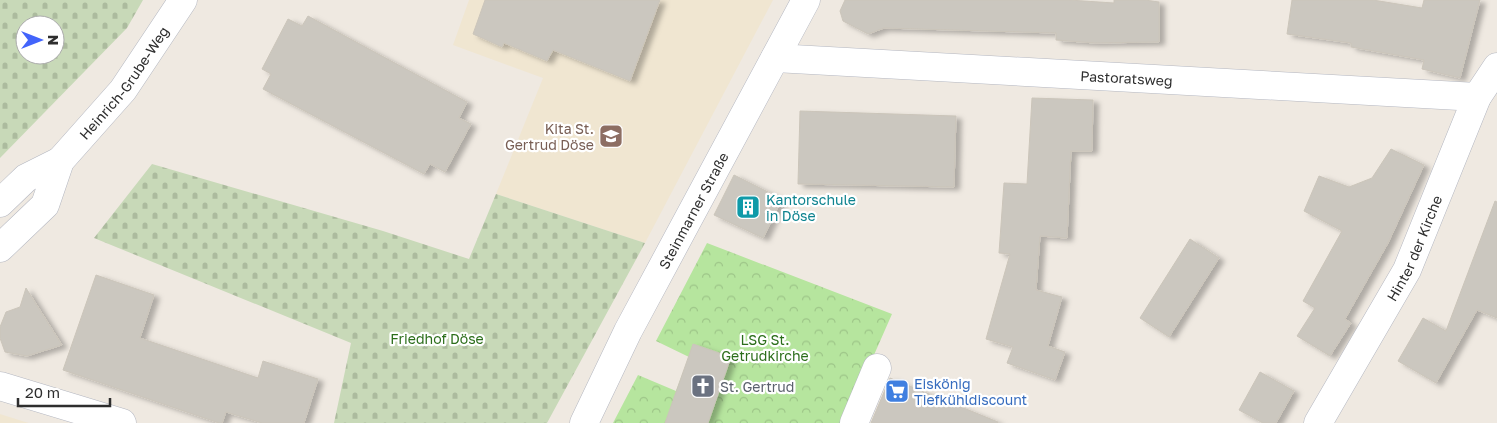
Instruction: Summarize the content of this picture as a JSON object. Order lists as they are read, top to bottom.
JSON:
{
  "streets": {
    "street": [
      "Pastoratsweg",
      "Heinrich-Grube-Weg",
      "Steinmarner Straße",
      "Hinter der Kirche"
    ]
  },
  "crossings": [
    ["Pastoratsweg", "Steinmarner Straße"],
    ["Pastoratsweg", "Hinter der Kirche"]
  ],
  "parks": ["Friedhof Döse", "LSG St. Getrudkirche"],
  "places": {
    "school or university": ["Kita St. Gertrud Döse"],
    "building": ["Kantorschule in Döse"],
    "church": ["St. Gertrud"],
    "supermarket": ["Eiskönig Tiefkühldiscount"]
  },
  "scale_bar": "20 m",
  "north": "right"
}
